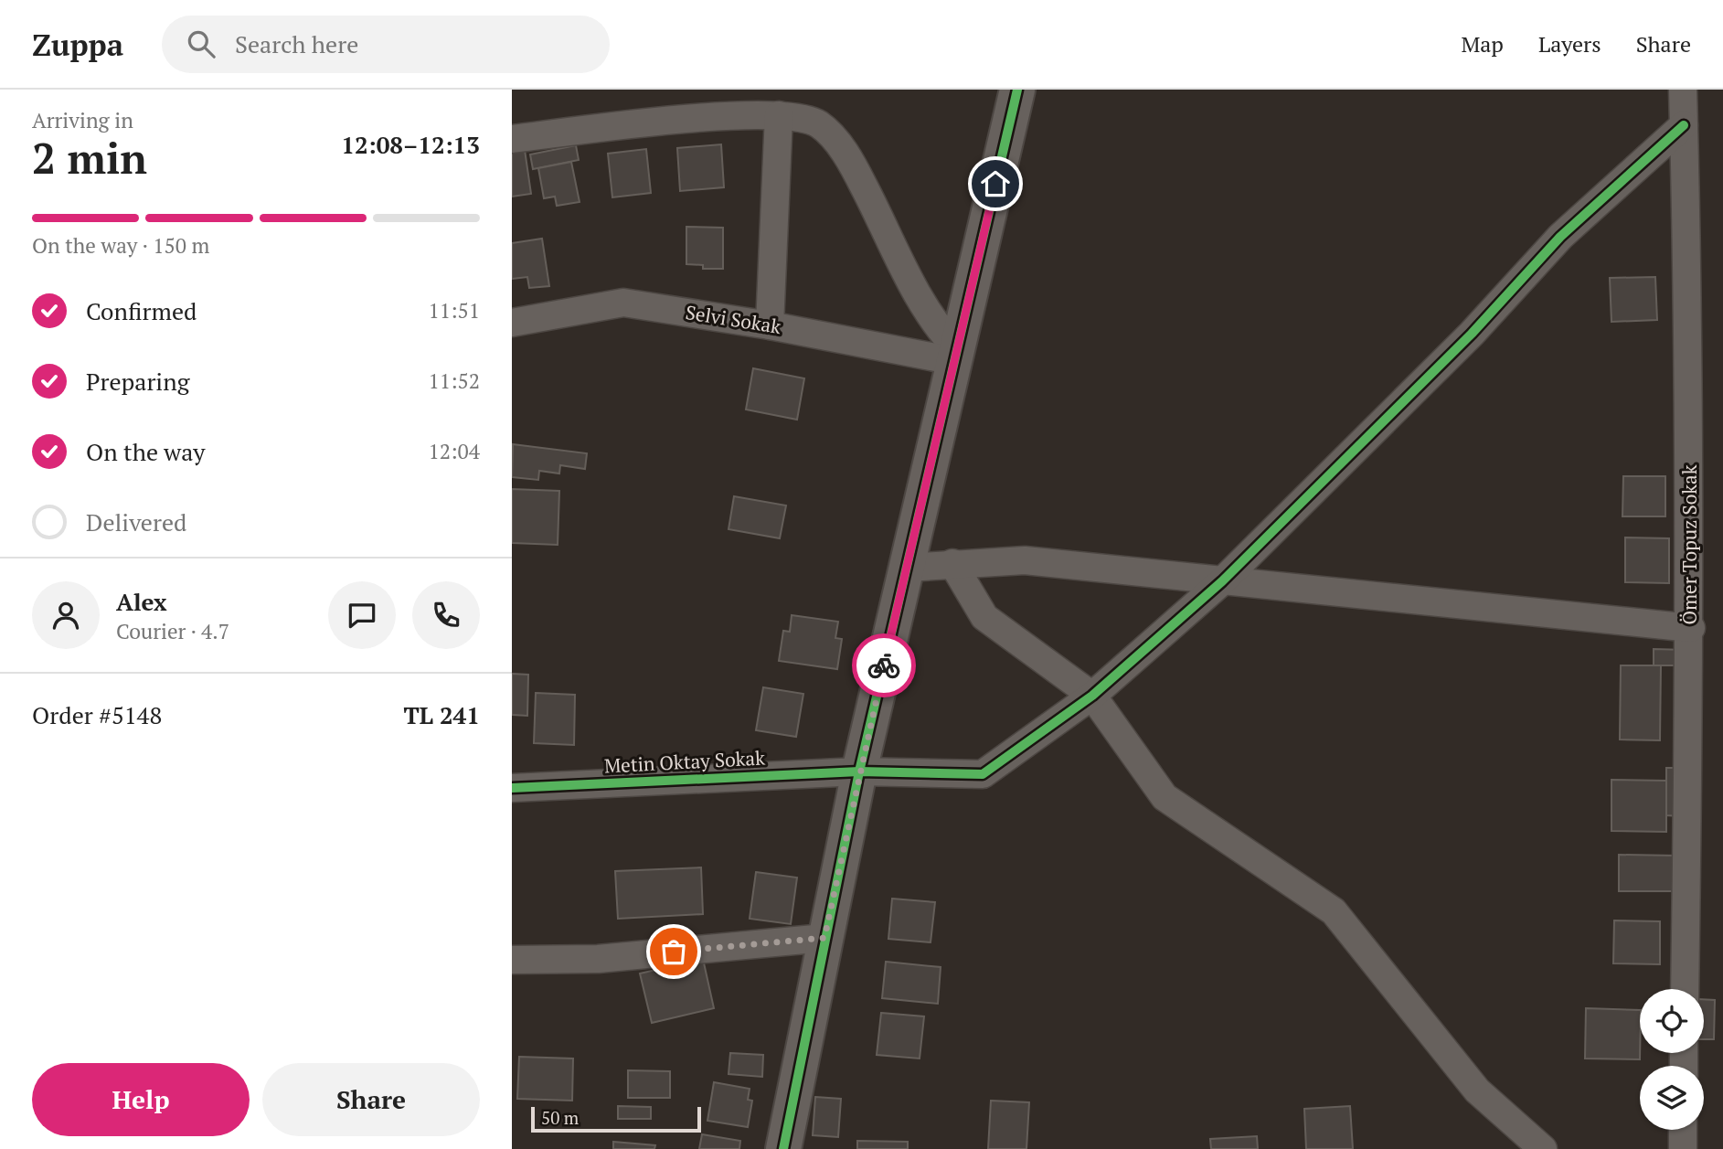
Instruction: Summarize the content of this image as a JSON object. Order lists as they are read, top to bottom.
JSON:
{
  "streets": {
    "street": ["Selvi Sokak", "Ömer Topuz Sokak", "Metin Oktay Sokak"]
  },
  "crossings": [
    ["Ömer Topuz Sokak", "Metin Oktay Sokak"]
  ],
  "scale_bar": "50 m",
  "page": {
    "header": "Zuppa",
    "search": "Search here",
    "nav": ["Map", "Layers", "Share"],
    "heading": ["2 min", "Arriving in", "12:08–12:13"],
    "panel": [
      "Alex",
      "Courier · 4.7",
      "Order #5148",
      "TL 241"
    ],
    "bar": "On the way · 150 m",
    "list": [
      ["Confirmed", "11:51"],
      ["Preparing", "11:52"],
      ["On the way", "12:04"],
      "Delivered"
    ],
    "buttons": ["Help", "Share"],
    "scale": "50 m"
  }
}
